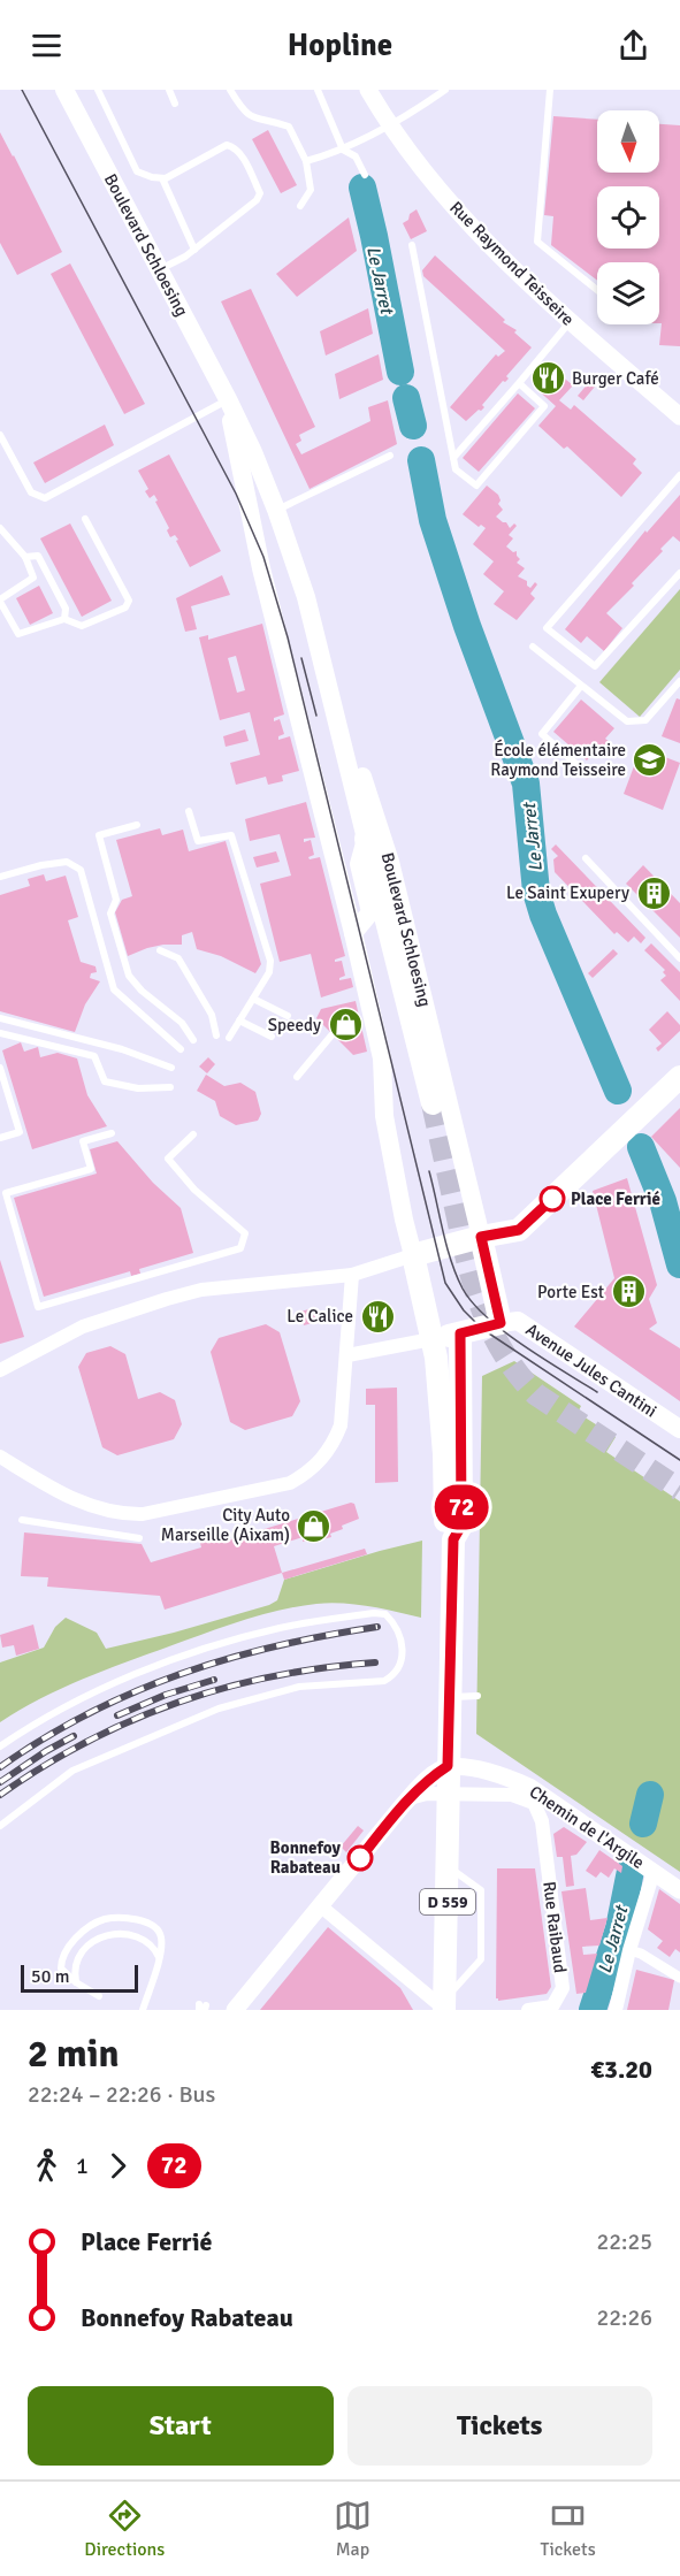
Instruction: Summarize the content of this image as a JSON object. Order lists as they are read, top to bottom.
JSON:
{
  "streets": {
    "main road": ["Boulevard Schloesing", "Avenue Jules Cantini", "D 559"],
    "street": ["Rue Raymond Teisseire", "Chemin de l'Argile", "Rue Raibaud"]
  },
  "crossings": [
    ["Boulevard Schloesing", "D 559"],
    ["Chemin de l'Argile", "D 559"],
    ["Chemin de l'Argile", "Rue Raibaud"]
  ],
  "water": ["Le Jarret"],
  "places": {
    "restaurant": ["Burger Café", "Le Calice"],
    "school or university": ["École élémentaire Raymond Teisseire"],
    "building": ["Le Saint Exupery", "Porte Est"],
    "shop": ["Speedy", "City Auto Marseille (Aixam)"],
    "other": ["Place Ferrié", "Bonnefoy Rabateau"]
  },
  "lines": ["bus line 72"],
  "scale_bar": "50 m",
  "north": "bottom",
  "page": {
    "header": "Hopline",
    "on_map": "72",
    "scale": "50 m",
    "heading": ["2 min", "22:24 – 22:26 · Bus", "€3.20"],
    "legs": ["1", "72"],
    "list": [
      {
        "name": "Place Ferrié",
        "value": "22:25"
      },
      {
        "name": "Bonnefoy Rabateau",
        "value": "22:26"
      }
    ],
    "buttons": ["Start", "Tickets"],
    "tabs": ["Directions", "Map", "Tickets"]
  }
}
